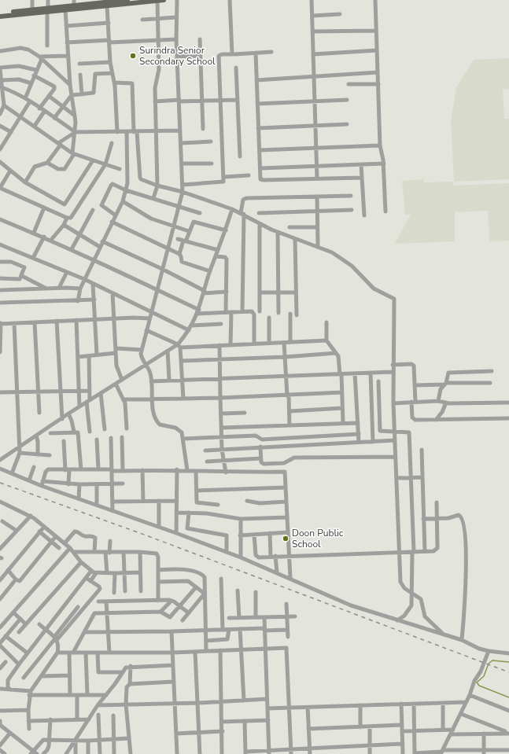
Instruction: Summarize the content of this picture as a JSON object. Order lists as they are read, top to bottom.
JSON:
{
  "places": ["Surindra Senior Secondary School", "Doon Public School"]
}
